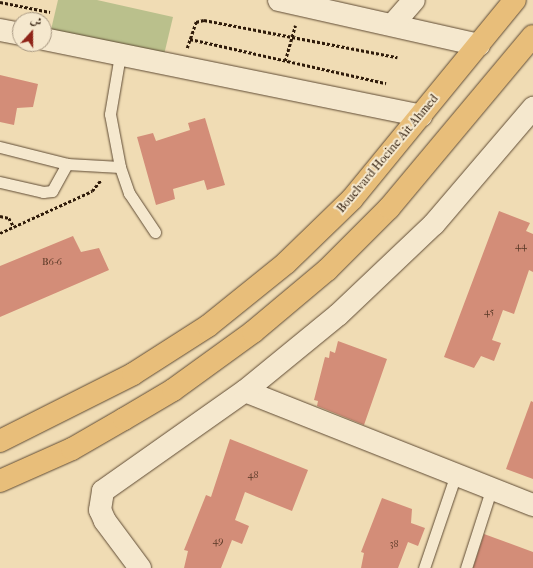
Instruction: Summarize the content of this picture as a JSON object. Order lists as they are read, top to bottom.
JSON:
{
  "streets": {
    "main road": ["Bouelvard Hocine Ait Ahmed"]
  },
  "house_numbers": [
    "44",
    "B6-6",
    "45",
    "48",
    "49",
    "38"
  ],
  "north": "top"
}
